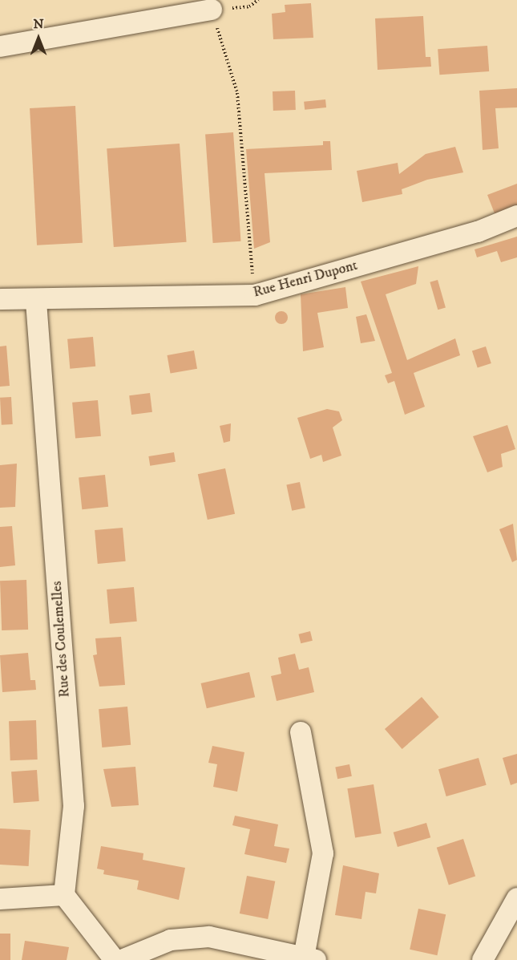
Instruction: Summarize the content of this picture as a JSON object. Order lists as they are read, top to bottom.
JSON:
{
  "streets": {
    "street": ["Rue Henri Dupont", "Rue des Coulemelles"]
  },
  "crossings": [
    ["Rue Henri Dupont", "Rue des Coulemelles"]
  ],
  "north": "top"
}
